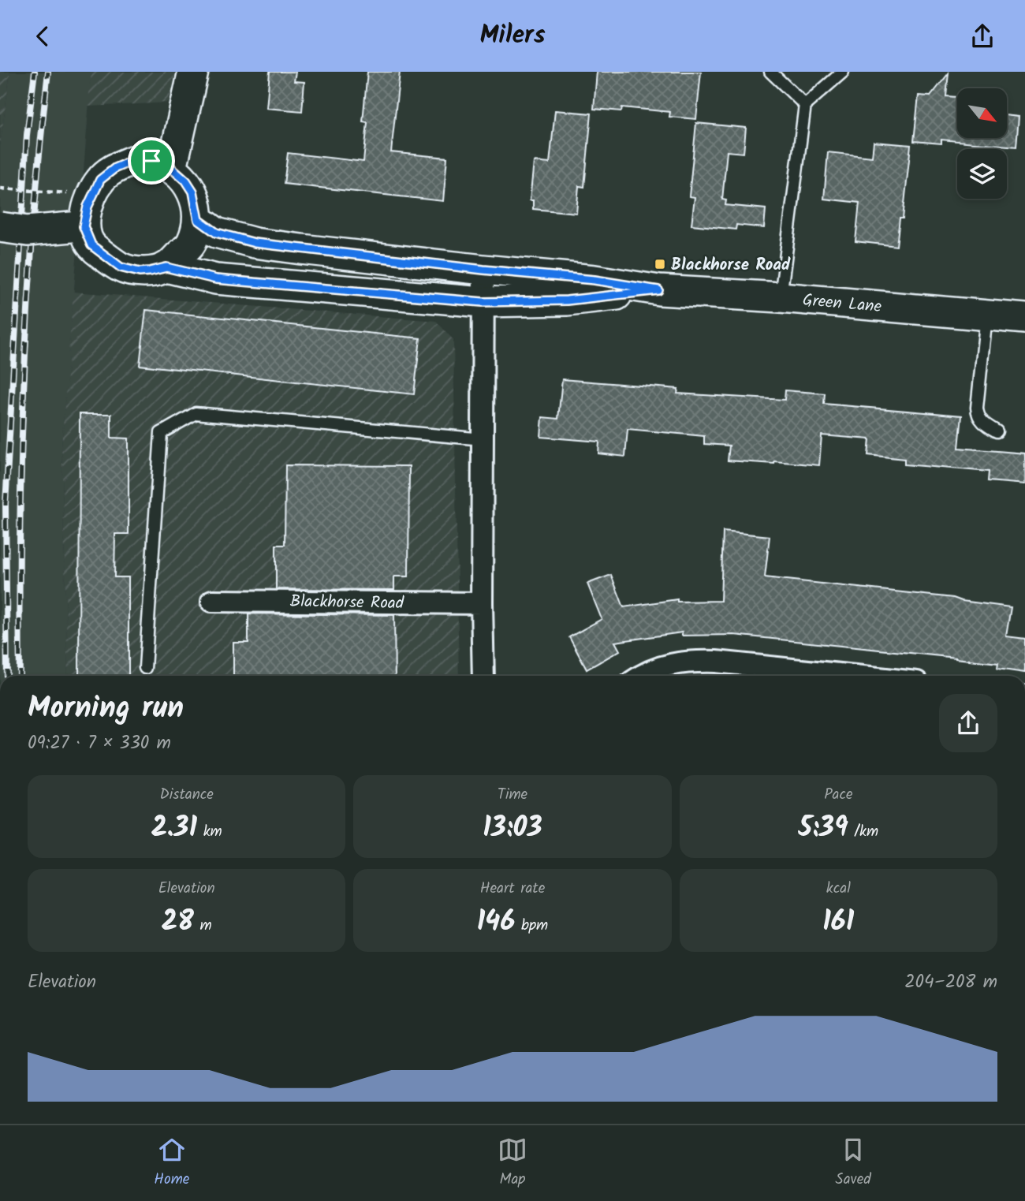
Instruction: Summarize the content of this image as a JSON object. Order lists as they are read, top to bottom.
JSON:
{
  "streets": {
    "street": ["Green Lane", "Blackhorse Road"]
  },
  "places": {
    "transit": ["Blackhorse Road"]
  },
  "north": "bottom right",
  "page": {
    "header": "Milers",
    "heading": ["Morning run", "09:27 · 7 × 330 m"],
    "stats": [
      ["Distance", "2.31 km"],
      ["Time", "13:03"],
      ["Pace", "5:39 /km"],
      ["Elevation", "28 m"],
      ["Heart rate", "146 bpm"],
      ["kcal", "161"]
    ],
    "chart": ["Elevation", "204–208 m"],
    "tabs": ["Home", "Map", "Saved"]
  }
}
